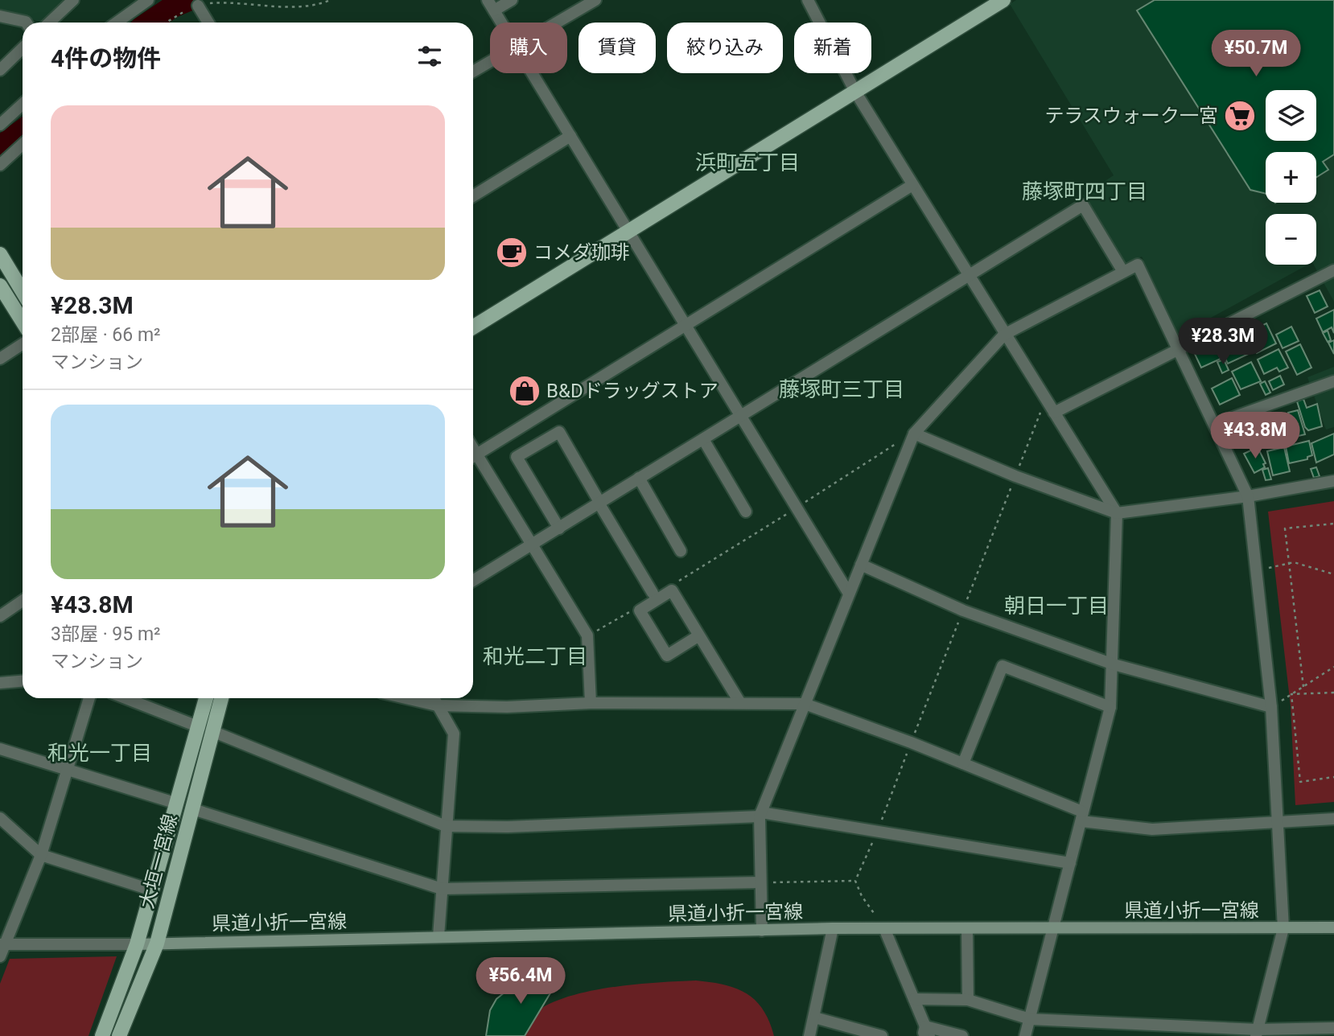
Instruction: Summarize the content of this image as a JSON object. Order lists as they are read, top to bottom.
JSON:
{
  "streets": {
    "main road": ["大垣一宮線", "県道小折一宮線"]
  },
  "crossings": [
    ["大垣一宮線", "県道小折一宮線"]
  ],
  "districts": [
    "浜町五丁目",
    "藤塚町四丁目",
    "藤塚町三丁目",
    "朝日一丁目",
    "和光二丁目",
    "和光一丁目"
  ],
  "places": {
    "supermarket": ["テラスウォーク一宮"],
    "cafe": ["コメダ珈琲"],
    "shop": ["B&Dドラッグストア"]
  },
  "page": {
    "chip": [
      "購入",
      "賃貸",
      "絞り込み",
      "新着"
    ],
    "heading": "4件の物件",
    "price": [
      "¥50.7M",
      "¥28.3M",
      "¥43.8M",
      "¥56.4M"
    ],
    "map_buttons": ["+", "−"],
    "list": [
      {
        "name": "¥28.3M",
        "note": "2部屋 · 66 m² · マンション"
      },
      {
        "name": "¥43.8M",
        "note": "3部屋 · 95 m² · マンション"
      }
    ]
  }
}
